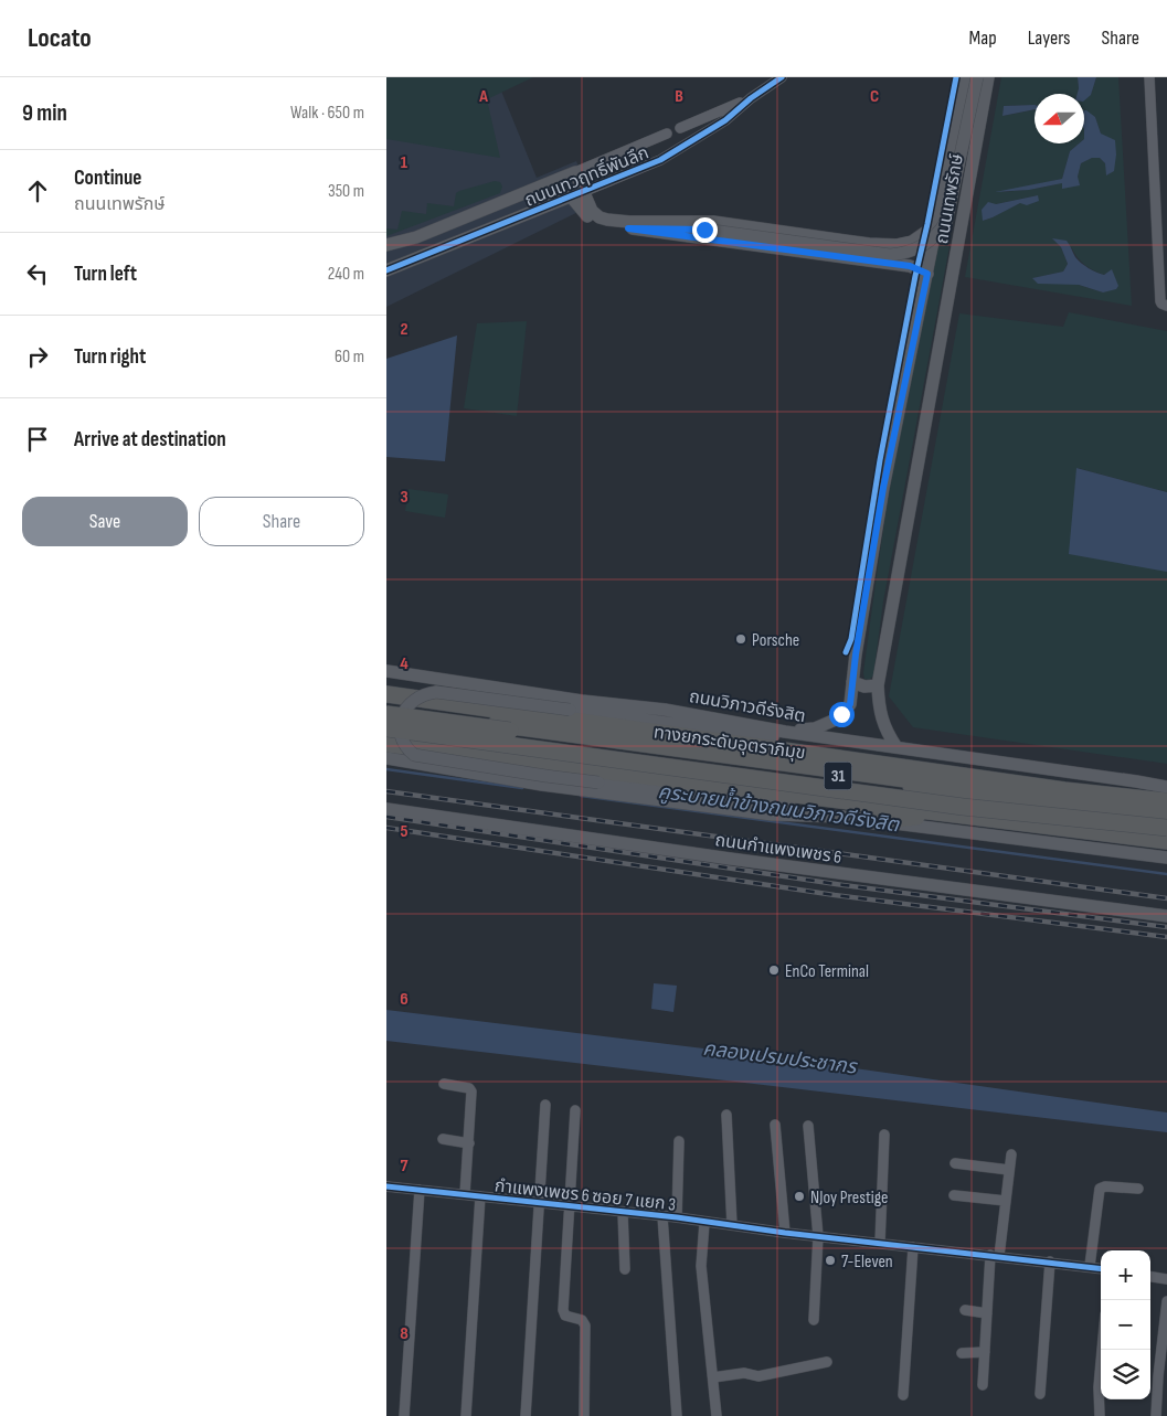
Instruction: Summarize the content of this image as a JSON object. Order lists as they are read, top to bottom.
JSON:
{
  "streets": {
    "highway": ["ทางยกระดับอุตราภิมุข", "31"],
    "main road": [
      "ถนนเทวฤทธิ์พันลึก",
      "ถนนเทพรักษ์",
      "ถนนวิภาวดีรังสิต",
      "ถนนกำแพงเพชร 6"
    ],
    "street": ["กำแพงเพชร 6 ซอย 7 แยก 3"]
  },
  "crossings": [
    ["ถนนเทพรักษ์", "ถนนวิภาวดีรังสิต"],
    ["ทางยกระดับอุตราภิมุข", "31"]
  ],
  "water": ["คูระบายน้ำข้างถนนวิภาวดีรังสิต", "คลองเปรมประชากร"],
  "places": [
    "Porsche",
    "EnCo Terminal",
    "NJoy Prestige",
    "7-Eleven"
  ],
  "north": "left",
  "page": {
    "header": "Locato",
    "nav": ["Map", "Layers", "Share"],
    "heading": ["9 min", "Walk · 650 m"],
    "list": [
      ["Continue", "ถนนเทพรักษ์", "350 m"],
      ["Turn left", "240 m"],
      ["Turn right", "60 m"],
      "Arrive at destination"
    ],
    "buttons": ["Save", "Share"],
    "map_buttons": ["+", "−"]
  },
  "grid": {
    "columns": ["A", "B", "C"],
    "rows": [
      "1",
      "2",
      "3",
      "4",
      "5",
      "6",
      "7",
      "8"
    ]
  }
}
